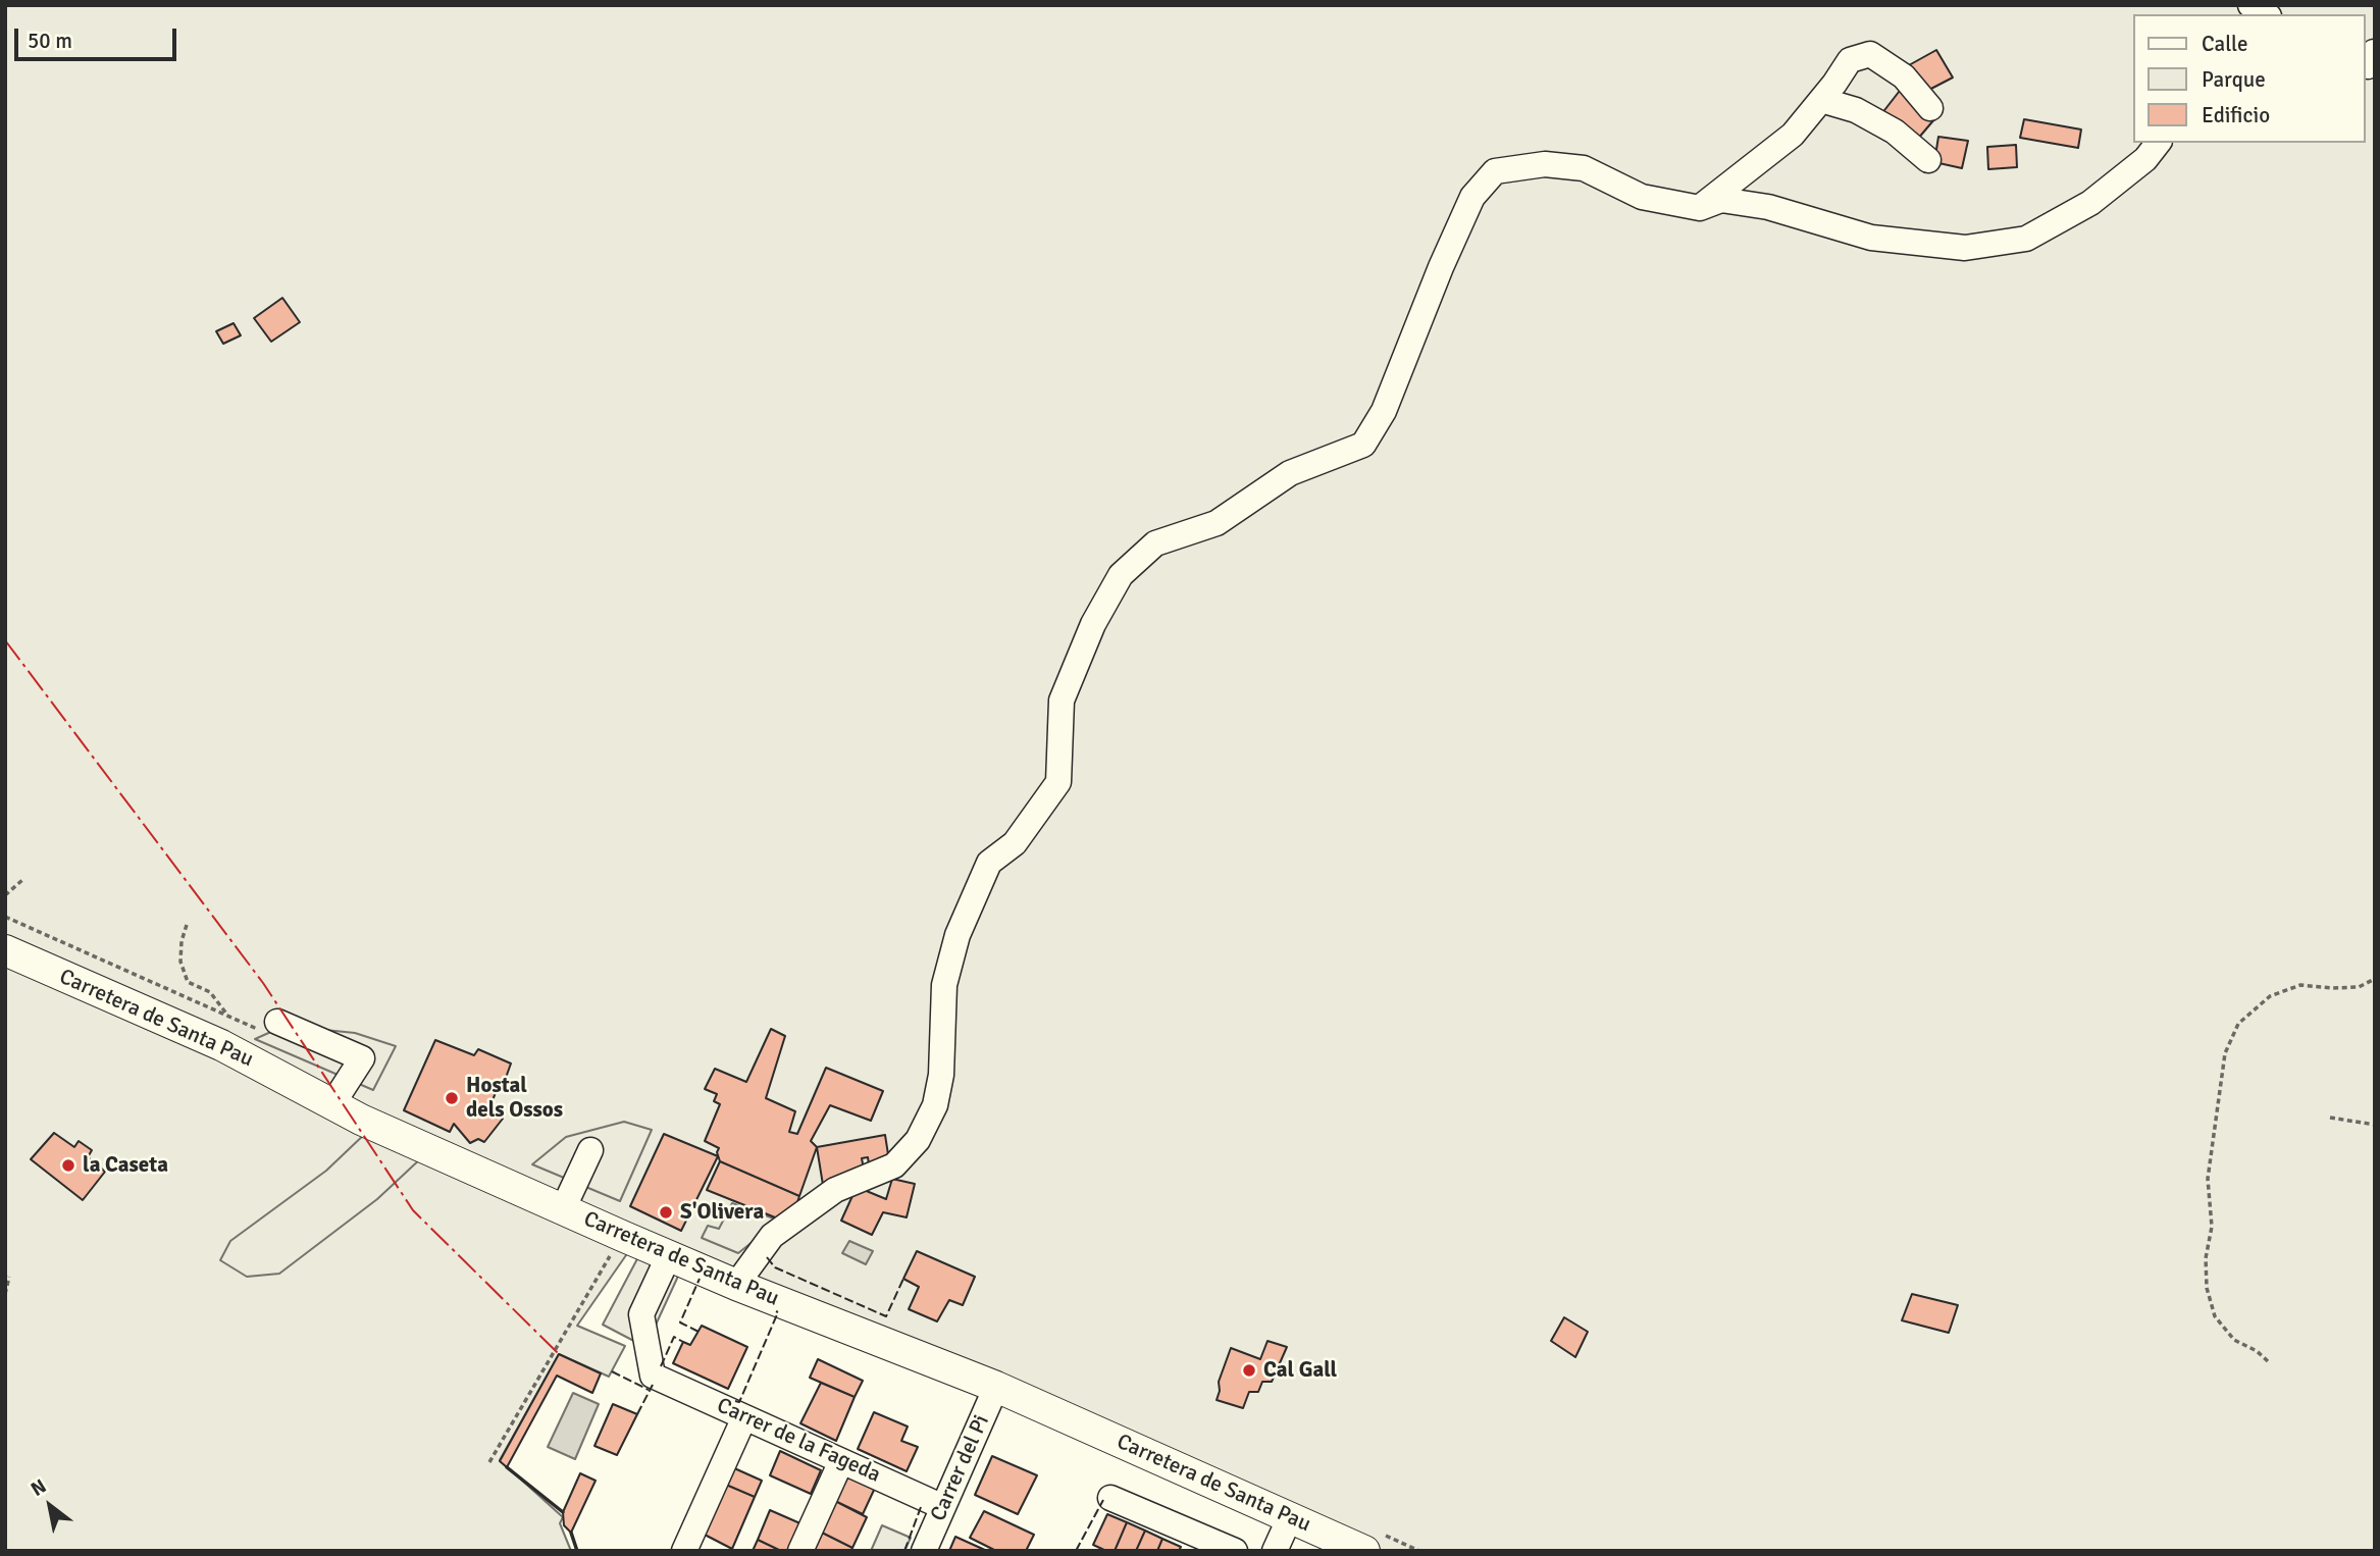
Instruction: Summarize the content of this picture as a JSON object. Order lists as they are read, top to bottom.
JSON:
{
  "streets": {
    "main road": ["Carretera de Santa Pau"],
    "street": ["Carrer de la Fageda", "Carrer del Pi"]
  },
  "crossings": [
    ["Carretera de Santa Pau", "Carrer de la Fageda"],
    ["Carretera de Santa Pau", "Carrer del Pi"],
    ["Carrer de la Fageda", "Carrer del Pi"]
  ],
  "places": [
    "Hostal dels Ossos",
    "la Caseta",
    "S'Olivera",
    "Cal Gall"
  ],
  "legend": ["Calle", "Parque", "Edificio"],
  "scale_bar": "50 m",
  "north": "top left"
}
